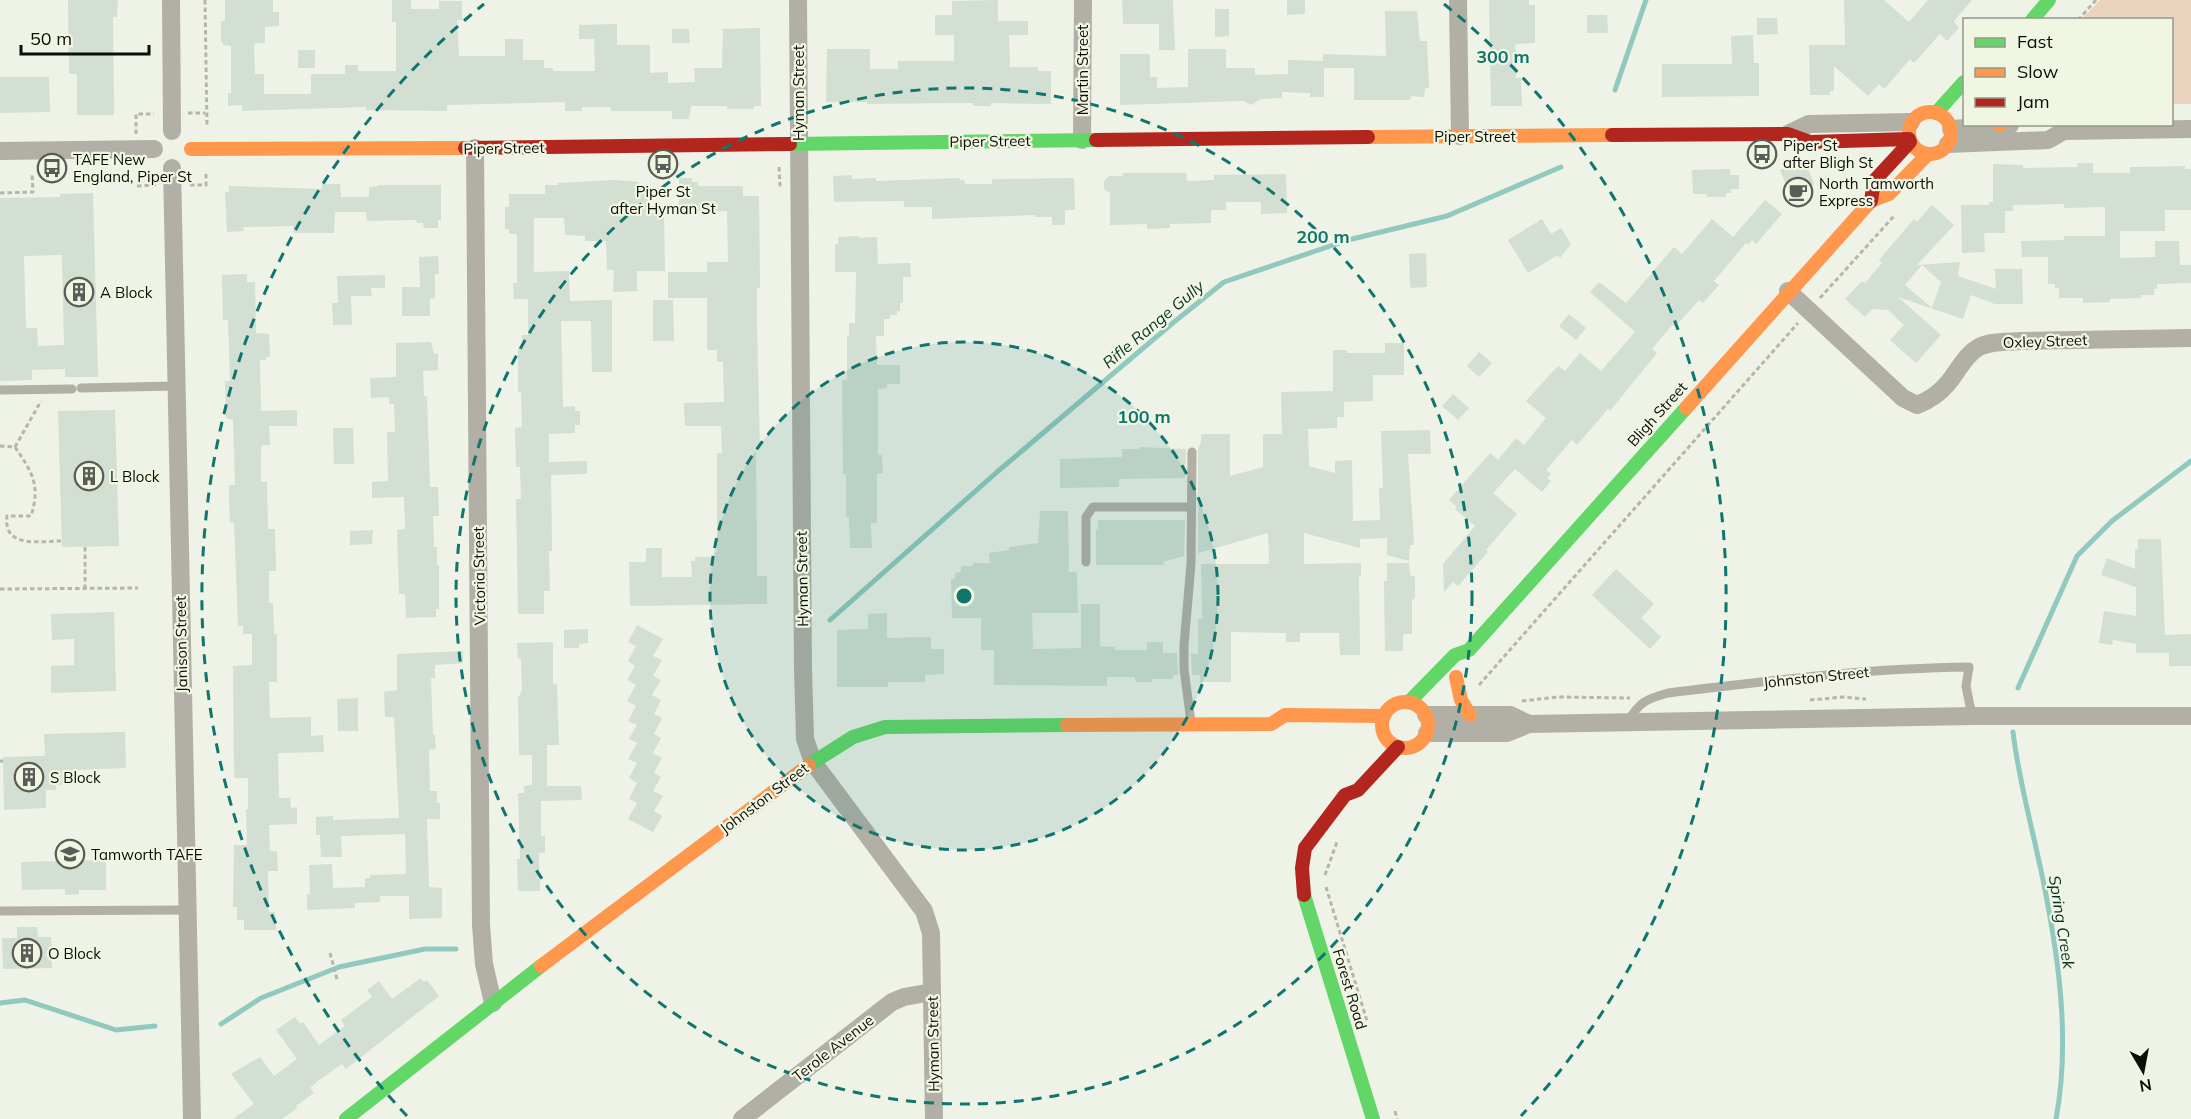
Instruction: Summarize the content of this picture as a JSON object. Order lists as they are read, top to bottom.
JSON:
{
  "streets": {
    "street": [
      "Martin Street",
      "Hyman Street",
      "Piper Street",
      "Oxley Street",
      "Bligh Street",
      "Victoria Street",
      "Janison Street",
      "Johnston Street",
      "Forest Road",
      "Terole Avenue"
    ]
  },
  "crossings": [
    ["Martin Street", "Piper Street"],
    ["Hyman Street", "Piper Street"],
    ["Hyman Street", "Johnston Street"],
    ["Hyman Street", "Terole Avenue"],
    ["Piper Street", "Bligh Street"],
    ["Piper Street", "Victoria Street"],
    ["Piper Street", "Janison Street"],
    ["Oxley Street", "Bligh Street"],
    ["Bligh Street", "Johnston Street"],
    ["Bligh Street", "Forest Road"],
    ["Victoria Street", "Johnston Street"],
    ["Johnston Street", "Forest Road"]
  ],
  "water": ["Rifle Range Gully", "Spring Creek"],
  "places": {
    "bus stop": ["Piper St after Bligh St", "Piper St after Hyman St", "TAFE New England, Piper St"],
    "cafe": ["North Tamworth Express"],
    "building": [
      "A Block",
      "L Block",
      "S Block",
      "O Block"
    ],
    "school or university": ["Tamworth TAFE"]
  },
  "legend": ["Fast", "Slow", "Jam"],
  "scale_bar": "50 m",
  "north": "bottom",
  "rings": ["300 m", "200 m", "100 m"]
}
